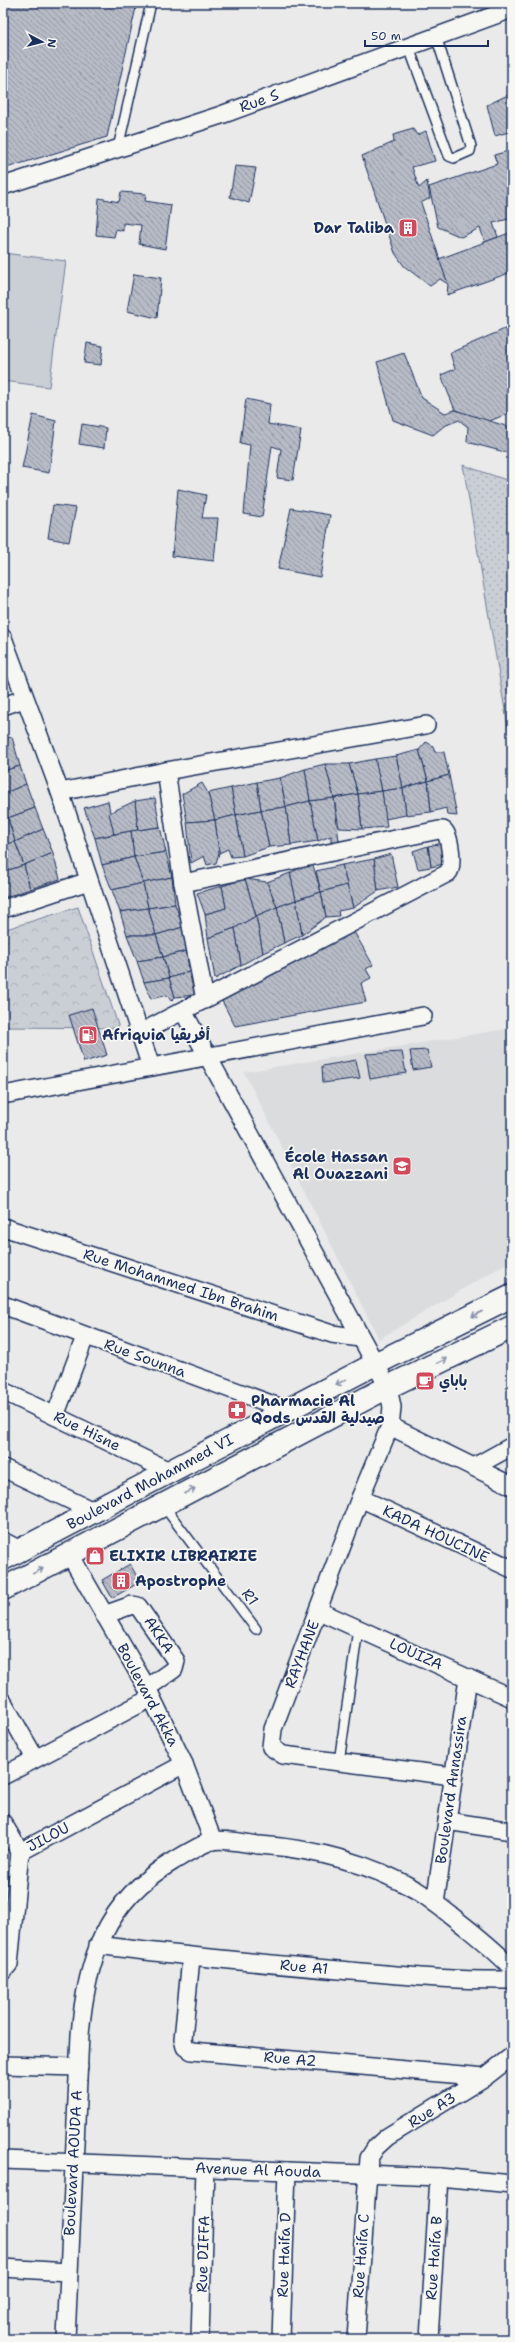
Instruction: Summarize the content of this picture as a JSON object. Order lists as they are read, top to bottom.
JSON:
{
  "streets": {
    "main road": ["Boulevard Mohammed VI"],
    "street": [
      "Rue S",
      "Rue Mohammed Ibn Brahim",
      "Rue Sounna",
      "Rue Hisne",
      "KADA HOUCINE",
      "AKKA",
      "RAYHANE",
      "LOUIZA",
      "Boulevard Akka",
      "Boulevard Annassira",
      "JILOU",
      "Rue A1",
      "Rue A2",
      "Rue A3",
      "Boulevard AOUDA A",
      "Avenue Al Aouda",
      "Rue DIFFA",
      "Rue Haifa D",
      "Rue Haifa C",
      "Rue Haifa B"
    ],
    "lane": ["R1"]
  },
  "crossings": [
    ["Rue Mohammed Ibn Brahim", "RAYHANE"],
    ["Rue Sounna", "Boulevard Mohammed VI"],
    ["Rue Hisne", "Boulevard Mohammed VI"],
    ["Boulevard Mohammed VI", "R1"],
    ["Boulevard Mohammed VI", "RAYHANE"],
    ["Boulevard Mohammed VI", "Boulevard Akka"],
    ["KADA HOUCINE", "RAYHANE"],
    ["AKKA", "Boulevard Akka"],
    ["RAYHANE", "LOUIZA"],
    ["RAYHANE", "Boulevard Annassira"],
    ["LOUIZA", "Boulevard Annassira"],
    ["Boulevard Akka", "JILOU"],
    ["Boulevard Akka", "Boulevard AOUDA A"],
    ["Rue A1", "Rue A2"],
    ["Rue A1", "Boulevard AOUDA A"],
    ["Rue A2", "Rue A3"],
    ["Rue A3", "Avenue Al Aouda"],
    ["Rue A3", "Rue Haifa C"],
    ["Boulevard AOUDA A", "Avenue Al Aouda"],
    ["Avenue Al Aouda", "Rue DIFFA"],
    ["Avenue Al Aouda", "Rue Haifa D"],
    ["Avenue Al Aouda", "Rue Haifa C"],
    ["Avenue Al Aouda", "Rue Haifa B"]
  ],
  "places": {
    "building": ["Dar Taliba", "Apostrophe"],
    "fuel station": ["Afriquia أفريقيا"],
    "school or university": ["École Hassan Al Ouazzani"],
    "cafe": ["باباي"],
    "pharmacy": ["Pharmacie Al Qods صيدلية القدس"],
    "shop": ["ELIXIR LIBRAIRIE"]
  },
  "scale_bar": "50 m",
  "north": "right"
}
